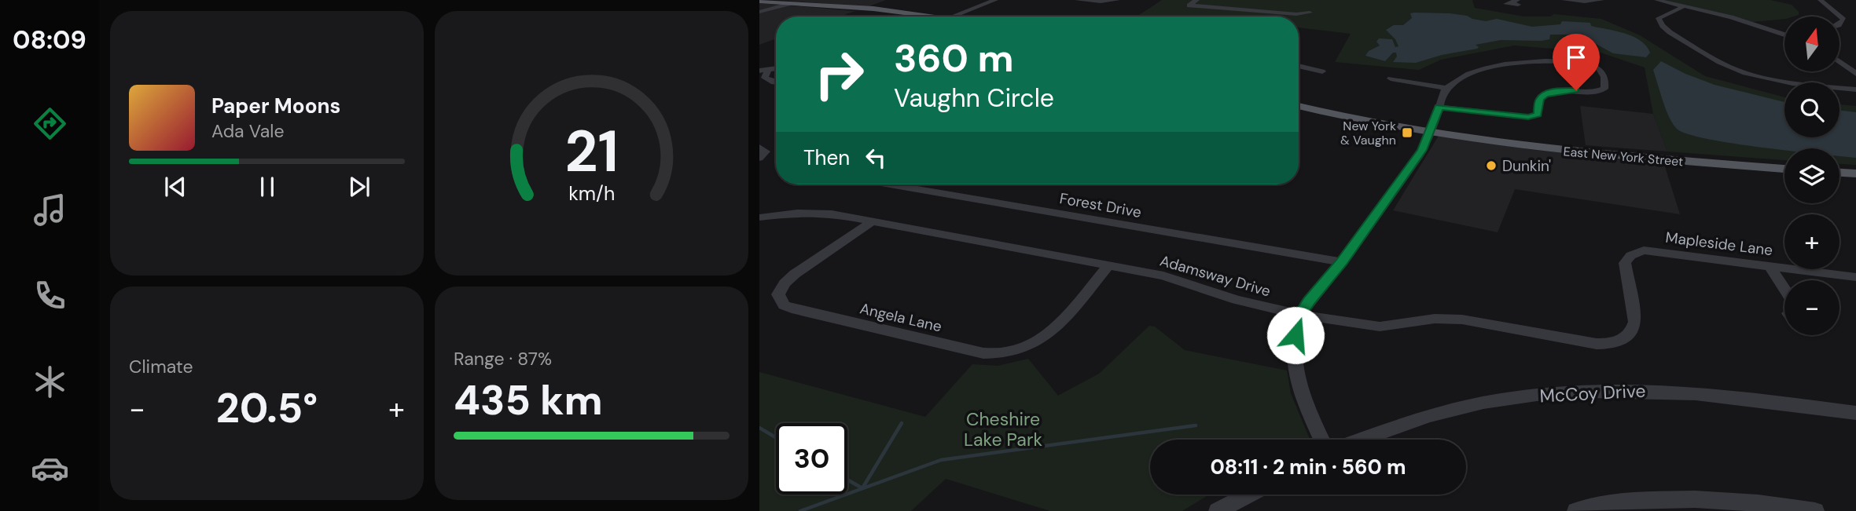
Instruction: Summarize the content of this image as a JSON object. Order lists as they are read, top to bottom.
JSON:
{
  "streets": {
    "main road": ["East New York Street"],
    "street": [
      "Forest Drive",
      "Mapleside Lane",
      "Adamsway Drive",
      "Angela Lane",
      "McCoy Drive"
    ]
  },
  "crossings": [
    ["Mapleside Lane", "Adamsway Drive"],
    ["Adamsway Drive", "Angela Lane"]
  ],
  "parks": ["Cheshire Lake Park"],
  "places": {
    "transit": ["New York & Vaughn"],
    "other": ["Dunkin'"]
  },
  "north": "top",
  "page": {
    "tabs": "08:09",
    "map_buttons": ["+", "−"],
    "turn": ["360 m", "Vaughn Circle"],
    "song": ["Paper Moons", "Ada Vale"],
    "then": "Then",
    "tile": [
      "Climate",
      ["Range · 87%", "435 km"]
    ],
    "heat": ["−", "20.5°", "+"],
    "limit": "30",
    "trip": "08:11 · 2 min · 560 m",
    "gauge": ["21", "km/h"]
  }
}
